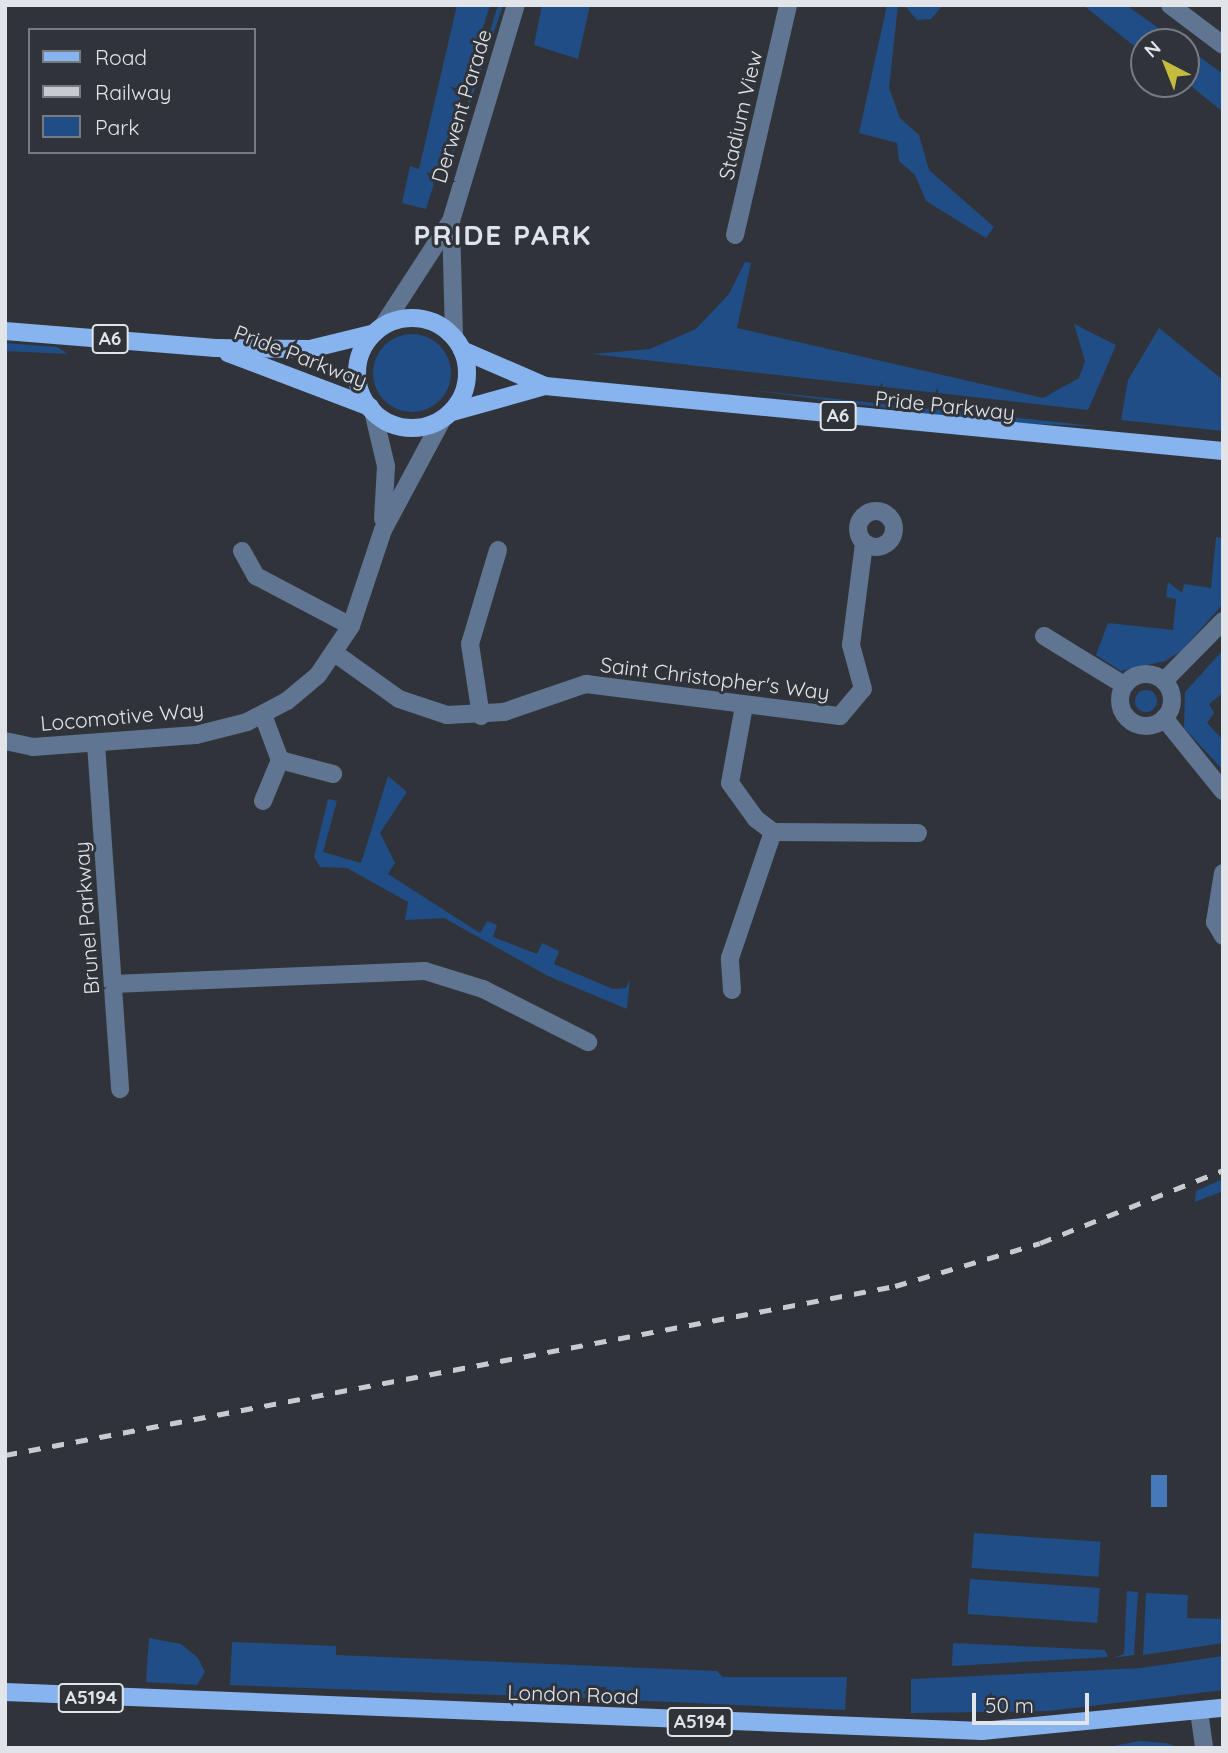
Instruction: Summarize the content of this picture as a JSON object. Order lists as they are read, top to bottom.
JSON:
{
  "streets": {
    "main road": [
      "A6",
      "Pride Parkway",
      "London Road",
      "A5194"
    ],
    "street": [
      "Derwent Parade",
      "Stadium View",
      "Saint Christopher's Way",
      "Locomotive Way",
      "Brunel Parkway"
    ]
  },
  "crossings": [
    ["Derwent Parade", "A6"],
    ["Derwent Parade", "Pride Parkway"],
    ["Derwent Parade", "Locomotive Way"],
    ["A6", "Pride Parkway"],
    ["A6", "Locomotive Way"],
    ["Pride Parkway", "Locomotive Way"],
    ["Saint Christopher's Way", "Locomotive Way"],
    ["Locomotive Way", "Brunel Parkway"]
  ],
  "districts": ["PRIDE PARK"],
  "legend": ["Road", "Railway", "Park"],
  "scale_bar": "50 m",
  "north": "top left"
}
